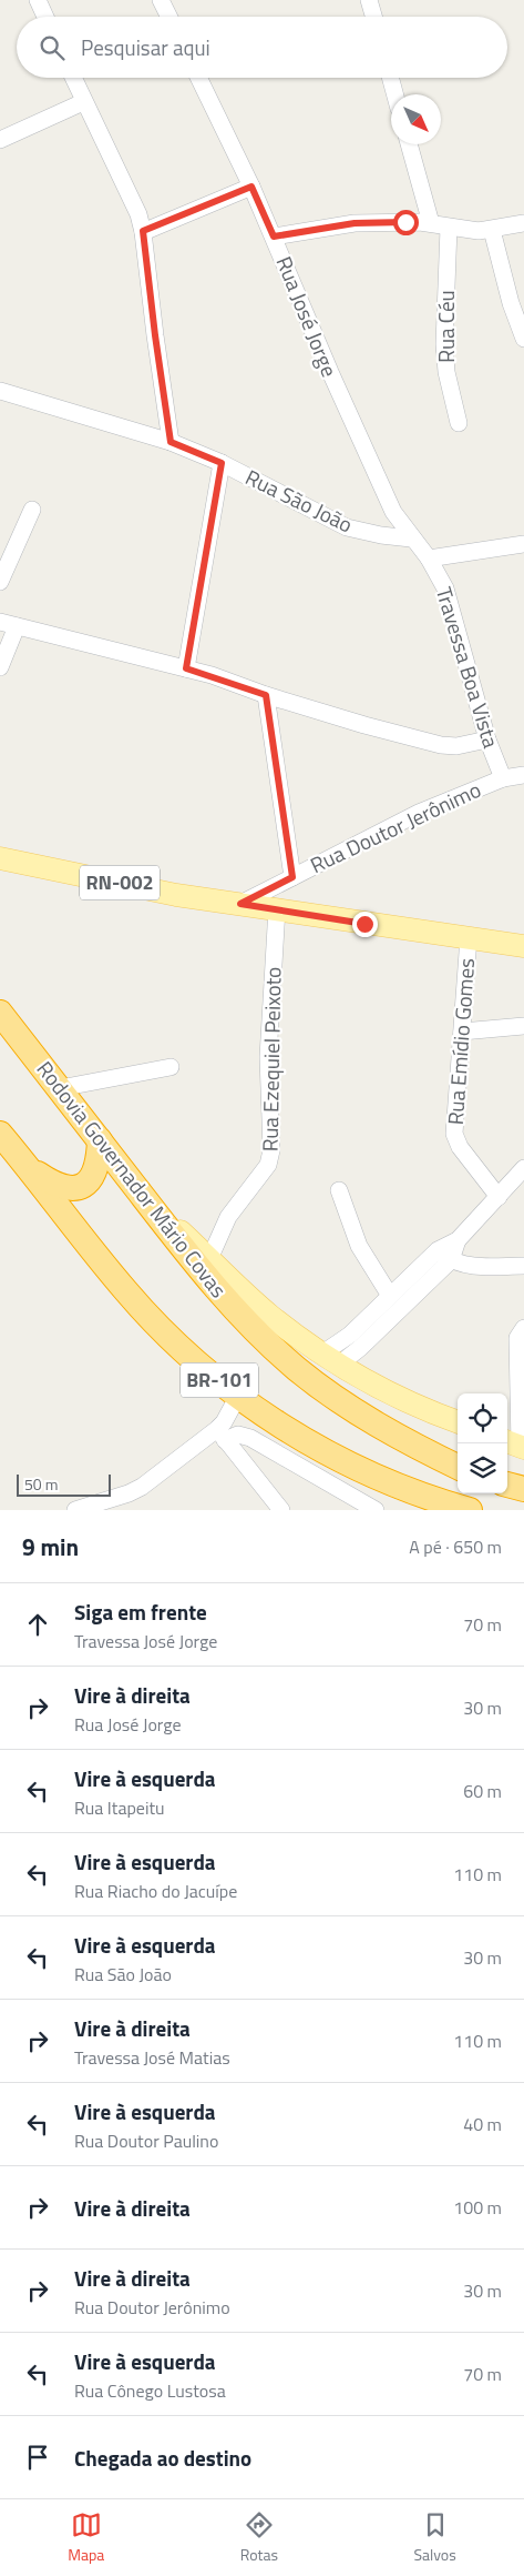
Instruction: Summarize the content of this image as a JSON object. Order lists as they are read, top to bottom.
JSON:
{
  "streets": {
    "highway": ["Rodovia Governador Mário Covas", "BR-101"],
    "main road": ["RN-002"],
    "street": [
      "Rua José Jorge",
      "Rua Céu",
      "Rua São João",
      "Travessa Boa Vista",
      "Rua Doutor Jerônimo",
      "Rua Emídio Gomes",
      "Rua Ezequiel Peixoto"
    ]
  },
  "crossings": [
    ["Rua José Jorge", "Rua São João"],
    ["Rua José Jorge", "Travessa Boa Vista"],
    ["Travessa Boa Vista", "Rua Doutor Jerônimo"],
    ["Rua Doutor Jerônimo", "RN-002"],
    ["RN-002", "Rua Emídio Gomes"],
    ["RN-002", "Rua Ezequiel Peixoto"]
  ],
  "scale_bar": "50 m",
  "north": "bottom right",
  "page": {
    "search": "Pesquisar aqui",
    "scale": "50 m",
    "heading": ["9 min", "A pé · 650 m"],
    "list": [
      ["Siga em frente", "Travessa José Jorge", "70 m"],
      ["Vire à direita", "Rua José Jorge", "30 m"],
      ["Vire à esquerda", "Rua Itapeitu", "60 m"],
      ["Vire à esquerda", "Rua Riacho do Jacuípe", "110 m"],
      ["Vire à esquerda", "Rua São João", "30 m"],
      ["Vire à direita", "Travessa José Matias", "110 m"],
      ["Vire à esquerda", "Rua Doutor Paulino", "40 m"],
      ["Vire à direita", "100 m"],
      ["Vire à direita", "Rua Doutor Jerônimo", "30 m"],
      ["Vire à esquerda", "Rua Cônego Lustosa", "70 m"],
      "Chegada ao destino"
    ],
    "nav": ["Mapa", "Rotas", "Salvos"]
  }
}
